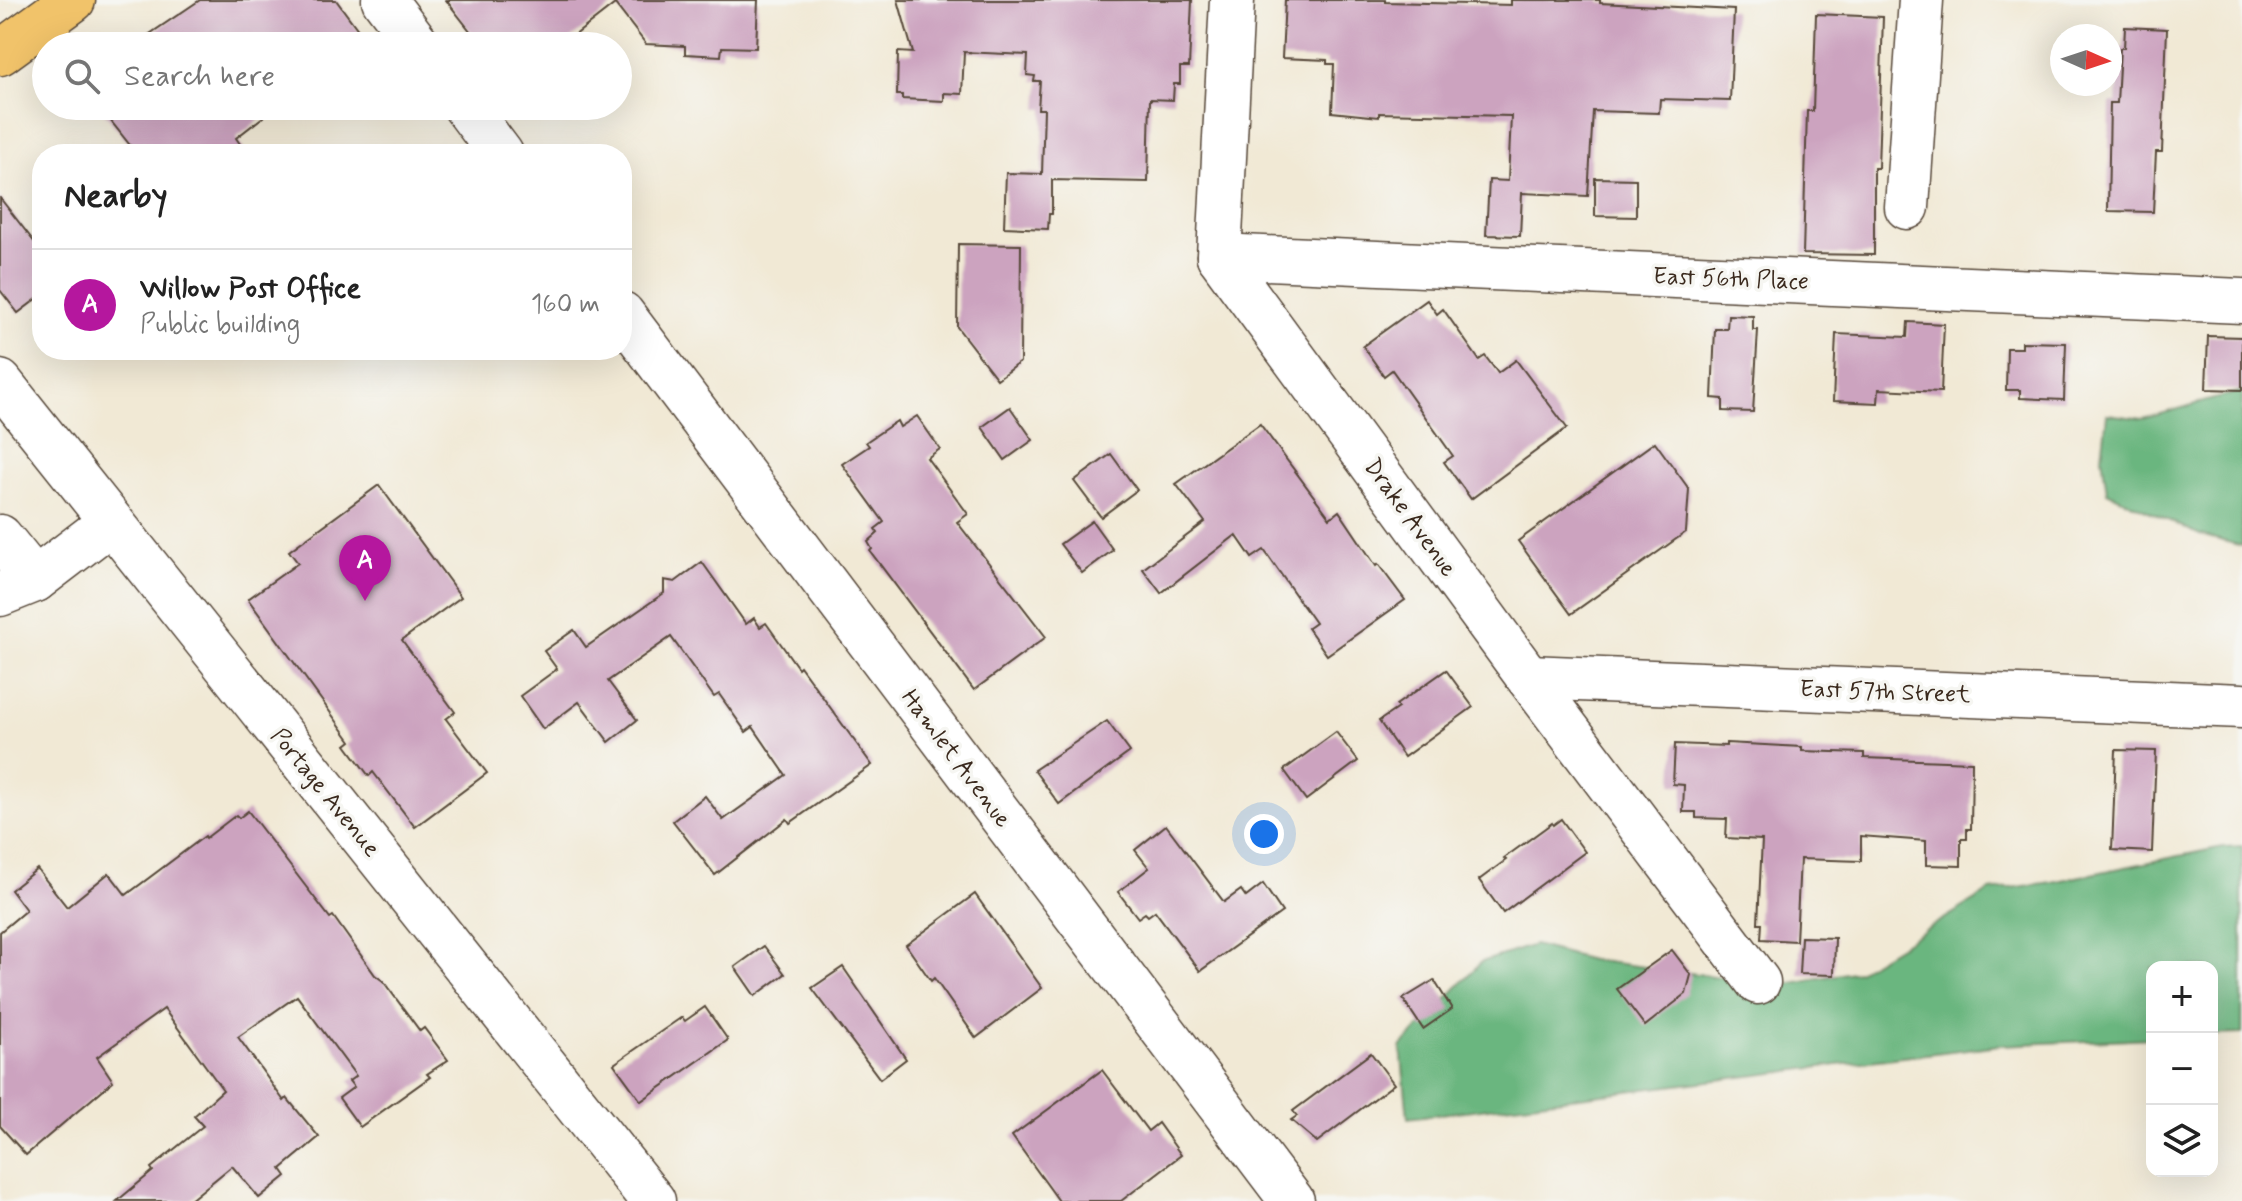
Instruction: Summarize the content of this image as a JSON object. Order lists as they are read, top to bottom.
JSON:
{
  "streets": {
    "street": [
      "East 56th Place",
      "Drake Avenue",
      "East 57th Street",
      "Hamlet Avenue",
      "Portage Avenue"
    ]
  },
  "crossings": [
    ["East 56th Place", "Drake Avenue"],
    ["Drake Avenue", "East 57th Street"]
  ],
  "north": "right",
  "page": {
    "search": "Search here",
    "heading": "Nearby",
    "list": [
      {
        "mark": "A",
        "name": "Willow Post Office",
        "note": "Public building",
        "value": "160 m"
      }
    ],
    "pins": "A",
    "map_buttons": ["+", "−"]
  }
}
